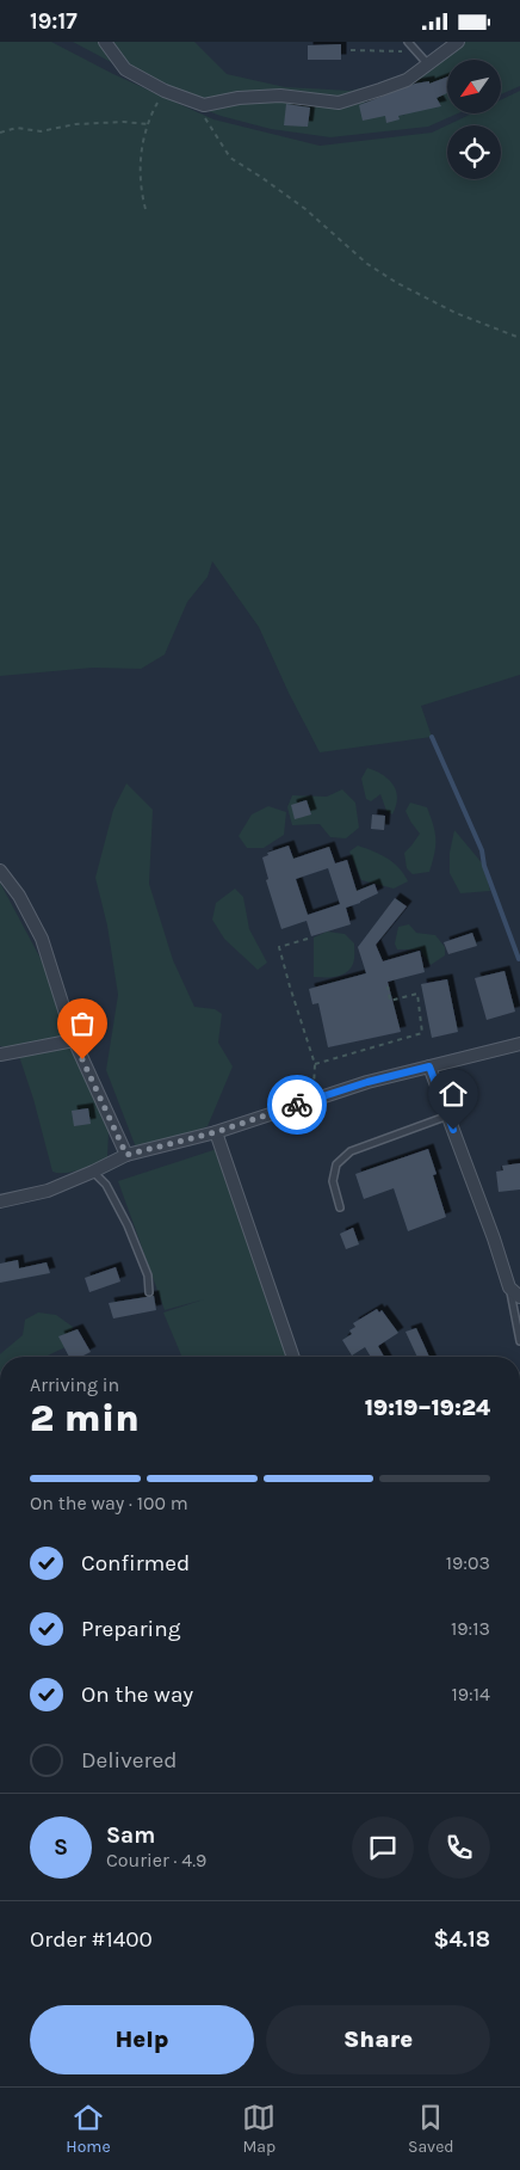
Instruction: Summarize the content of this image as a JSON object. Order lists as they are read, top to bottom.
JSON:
{
  "north": "bottom left",
  "page": {
    "status": "19:17",
    "heading": ["2 min", "Arriving in", "19:19–19:24"],
    "panel": [
      "Sam",
      "Courier · 4.9",
      "Order #1400",
      "$4.18"
    ],
    "bar": "On the way · 100 m",
    "list": [
      ["Confirmed", "19:03"],
      ["Preparing", "19:13"],
      ["On the way", "19:14"],
      "Delivered"
    ],
    "round": "S",
    "buttons": ["Help", "Share"],
    "tabs": ["Home", "Map", "Saved"]
  }
}
